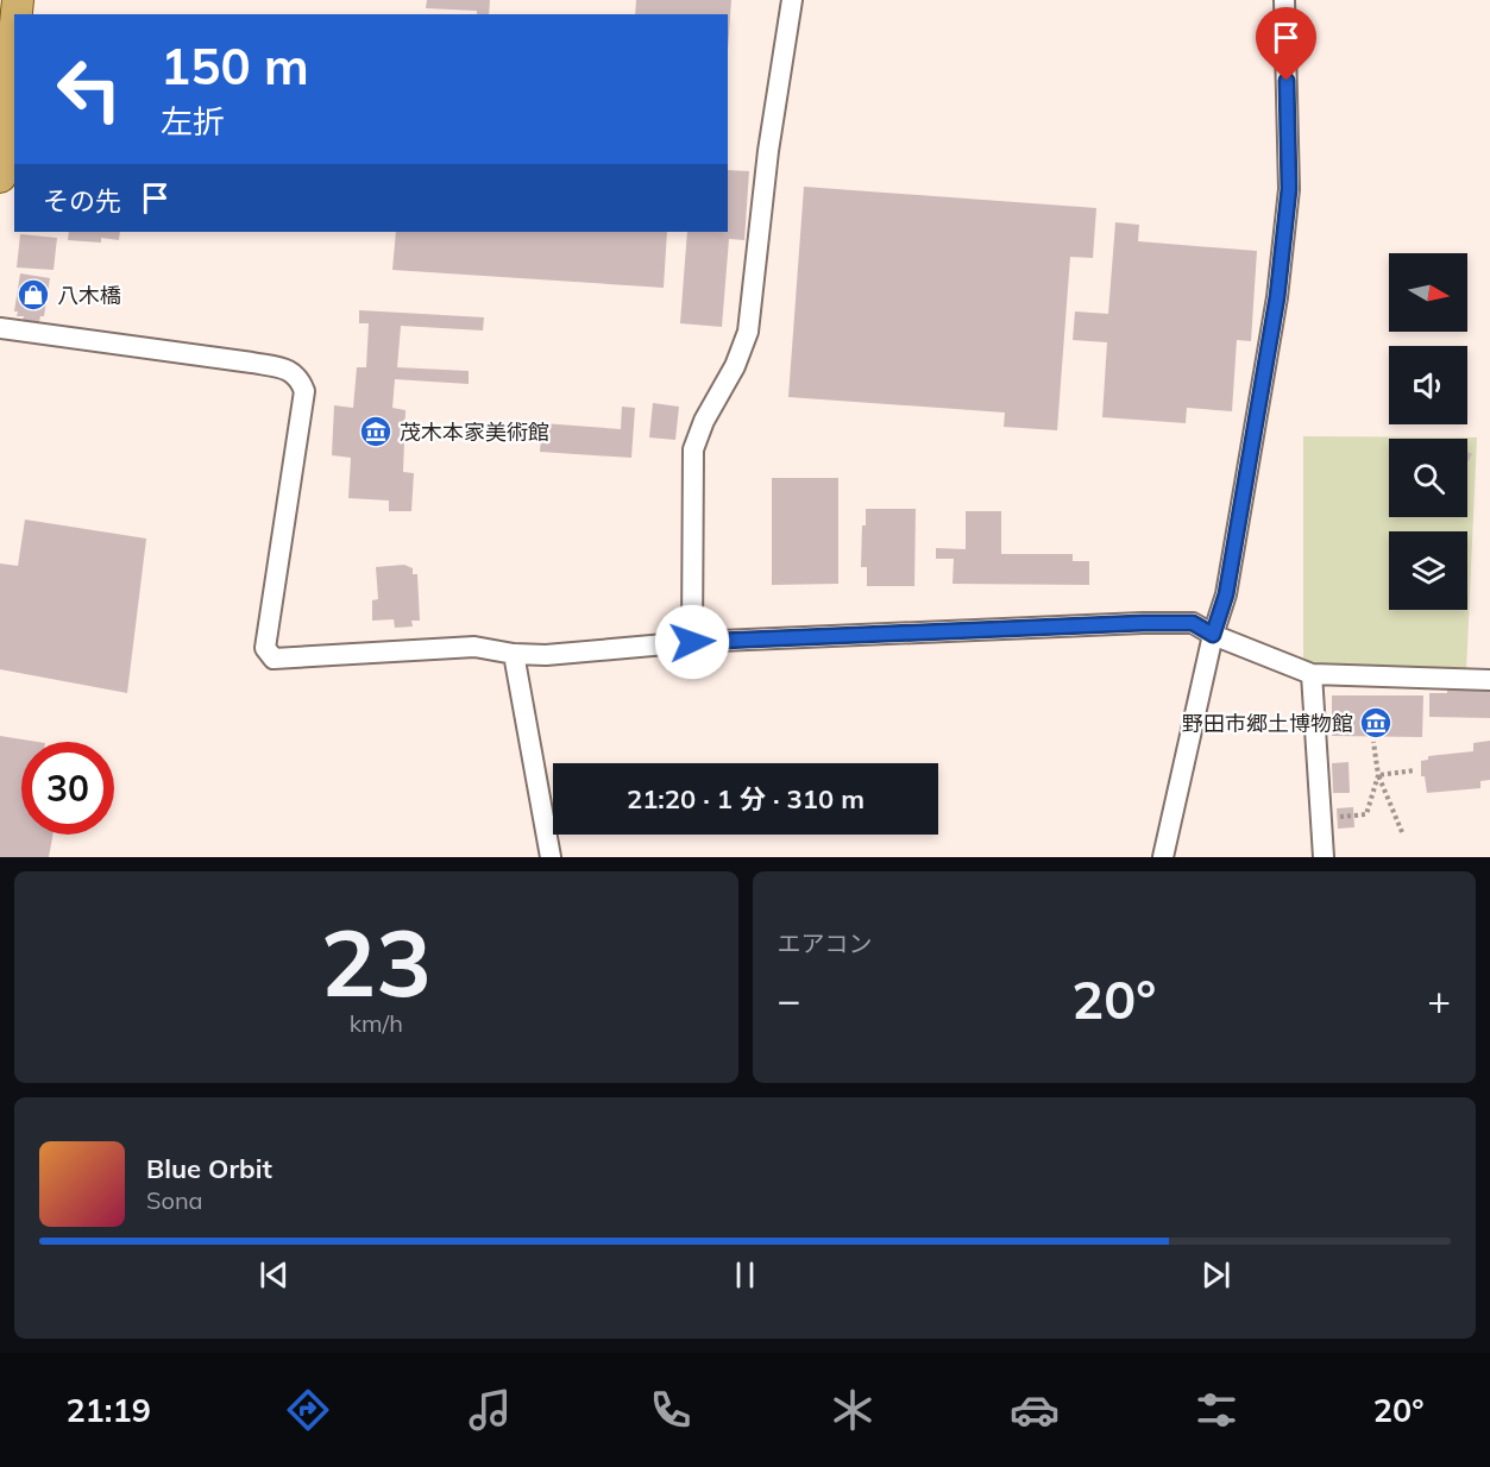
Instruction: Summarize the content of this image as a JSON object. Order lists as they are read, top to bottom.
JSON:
{
  "places": {
    "shop": ["八木橋"],
    "museum": ["茂木本家美術館", "野田市郷土博物館"]
  },
  "north": "right",
  "page": {
    "turn": ["150 m", "左折"],
    "then": "その先",
    "limit": "30",
    "trip": "21:20 · 1 分 · 310 m",
    "tile": [
      ["23", "km/h"],
      "エアコン"
    ],
    "heat": ["−", "20°", "+"],
    "song": ["Blue Orbit", "Sona"],
    "tabs": ["21:19", "20°"]
  }
}
